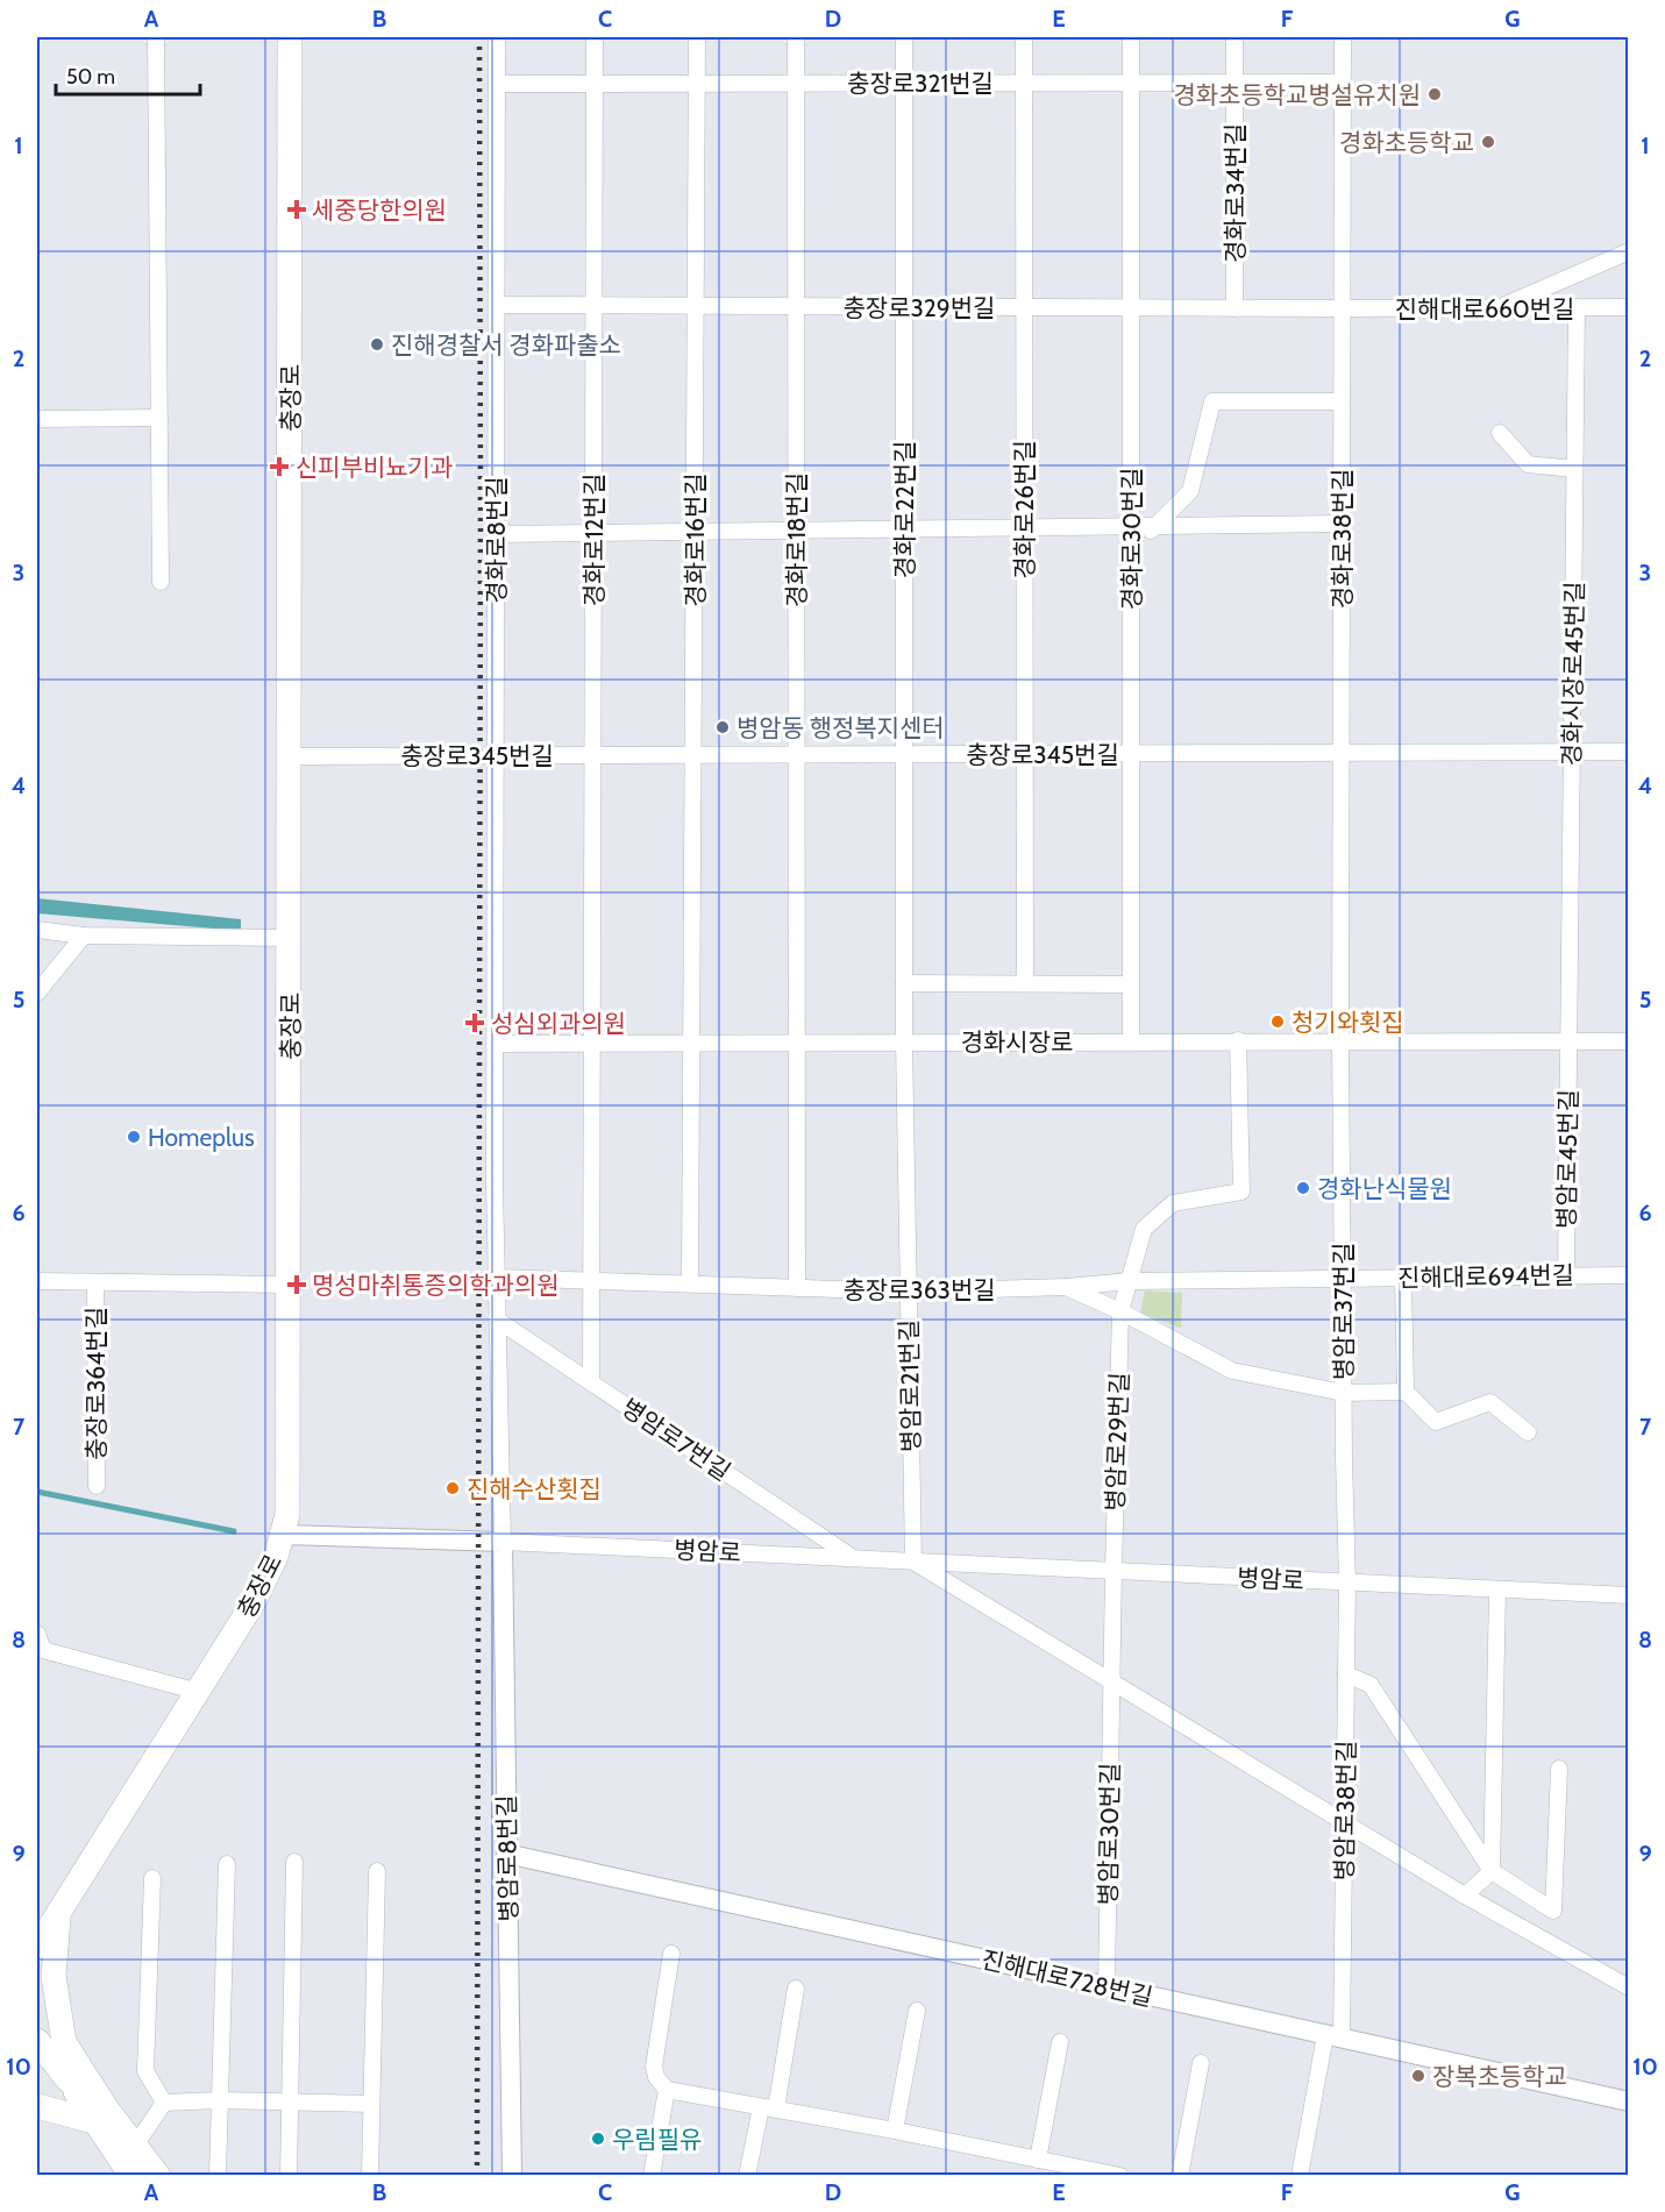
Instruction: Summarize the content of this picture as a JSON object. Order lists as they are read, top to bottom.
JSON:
{
  "streets": {
    "main road": ["충장로"],
    "street": [
      "충장로321번길",
      "경화로34번길",
      "충장로329번길",
      "진해대로660번길",
      "경화로22번길",
      "경화로26번길",
      "경화로30번길",
      "경화로38번길",
      "경화로8번길",
      "경화로12번길",
      "경화로16번길",
      "경화로18번길",
      "경화시장로45번길",
      "충장로345번길",
      "경화시장로",
      "병암로45번길",
      "진해대로694번길",
      "충장로363번길",
      "병암로37번길",
      "충장로364번길",
      "병암로21번길",
      "병암로7번길",
      "병암로29번길",
      "병암로",
      "병암로38번길",
      "병암로30번길",
      "병암로8번길",
      "진해대로728번길"
    ]
  },
  "crossings": [
    ["충장로321번길", "경화로34번길"],
    ["충장로321번길", "경화로22번길"],
    ["충장로321번길", "경화로26번길"],
    ["충장로321번길", "경화로30번길"],
    ["충장로321번길", "경화로38번길"],
    ["충장로321번길", "경화로8번길"],
    ["충장로321번길", "경화로12번길"],
    ["충장로321번길", "경화로16번길"],
    ["충장로321번길", "경화로18번길"],
    ["경화로34번길", "충장로329번길"],
    ["충장로329번길", "진해대로660번길"],
    ["충장로329번길", "경화로22번길"],
    ["충장로329번길", "경화로26번길"],
    ["충장로329번길", "경화로30번길"],
    ["충장로329번길", "경화로38번길"],
    ["충장로329번길", "경화로8번길"],
    ["충장로329번길", "경화로12번길"],
    ["충장로329번길", "경화로16번길"],
    ["충장로329번길", "경화로18번길"],
    ["진해대로660번길", "경화로38번길"],
    ["진해대로660번길", "경화시장로45번길"],
    ["충장로", "충장로345번길"],
    ["충장로", "충장로364번길"],
    ["경화로22번길", "충장로345번길"],
    ["경화로22번길", "경화시장로"],
    ["경화로22번길", "병암로21번길"],
    ["경화로26번길", "충장로345번길"],
    ["경화로30번길", "충장로345번길"],
    ["경화로30번길", "경화시장로"],
    ["경화로38번길", "충장로345번길"],
    ["경화로38번길", "경화시장로"],
    ["경화로38번길", "병암로37번길"],
    ["경화로8번길", "충장로345번길"],
    ["경화로8번길", "경화시장로"],
    ["경화로12번길", "충장로345번길"],
    ["경화로12번길", "경화시장로"],
    ["경화로16번길", "충장로345번길"],
    ["경화로16번길", "경화시장로"],
    ["경화로18번길", "충장로345번길"],
    ["경화로18번길", "경화시장로"],
    ["경화시장로45번길", "충장로345번길"],
    ["경화시장로45번길", "경화시장로"],
    ["경화시장로45번길", "병암로45번길"],
    ["경화시장로", "병암로45번길"],
    ["경화시장로", "병암로37번길"],
    ["경화시장로", "병암로21번길"],
    ["병암로45번길", "진해대로694번길"],
    ["진해대로694번길", "충장로363번길"],
    ["진해대로694번길", "병암로37번길"],
    ["충장로363번길", "병암로37번길"],
    ["충장로363번길", "병암로21번길"],
    ["병암로37번길", "병암로"],
    ["병암로37번길", "병암로38번길"],
    ["병암로21번길", "병암로"],
    ["병암로7번길", "병암로"],
    ["병암로29번길", "병암로"],
    ["병암로29번길", "병암로30번길"],
    ["병암로", "병암로38번길"],
    ["병암로", "병암로30번길"],
    ["병암로", "병암로8번길"],
    ["병암로38번길", "진해대로728번길"],
    ["병암로30번길", "진해대로728번길"],
    ["병암로8번길", "진해대로728번길"]
  ],
  "places": {
    "other": [
      "경화초등학교병설유치원",
      "경화초등학교",
      "진해경찰서 경화파출소",
      "병암동 행정복지센터",
      "청기와횟집",
      "Homeplus",
      "경화난식물원",
      "진해수산횟집",
      "장복초등학교",
      "우림필유"
    ],
    "health": [
      "세중당한의원",
      "신피부비뇨기과",
      "성심외과의원",
      "명성마취통증의학과의원"
    ]
  },
  "scale_bar": "50 m",
  "grid": {
    "columns": [
      "A",
      "B",
      "C",
      "D",
      "E",
      "F",
      "G"
    ],
    "rows": [
      "1",
      "2",
      "3",
      "4",
      "5",
      "6",
      "7",
      "8",
      "9",
      "10"
    ]
  }
}
